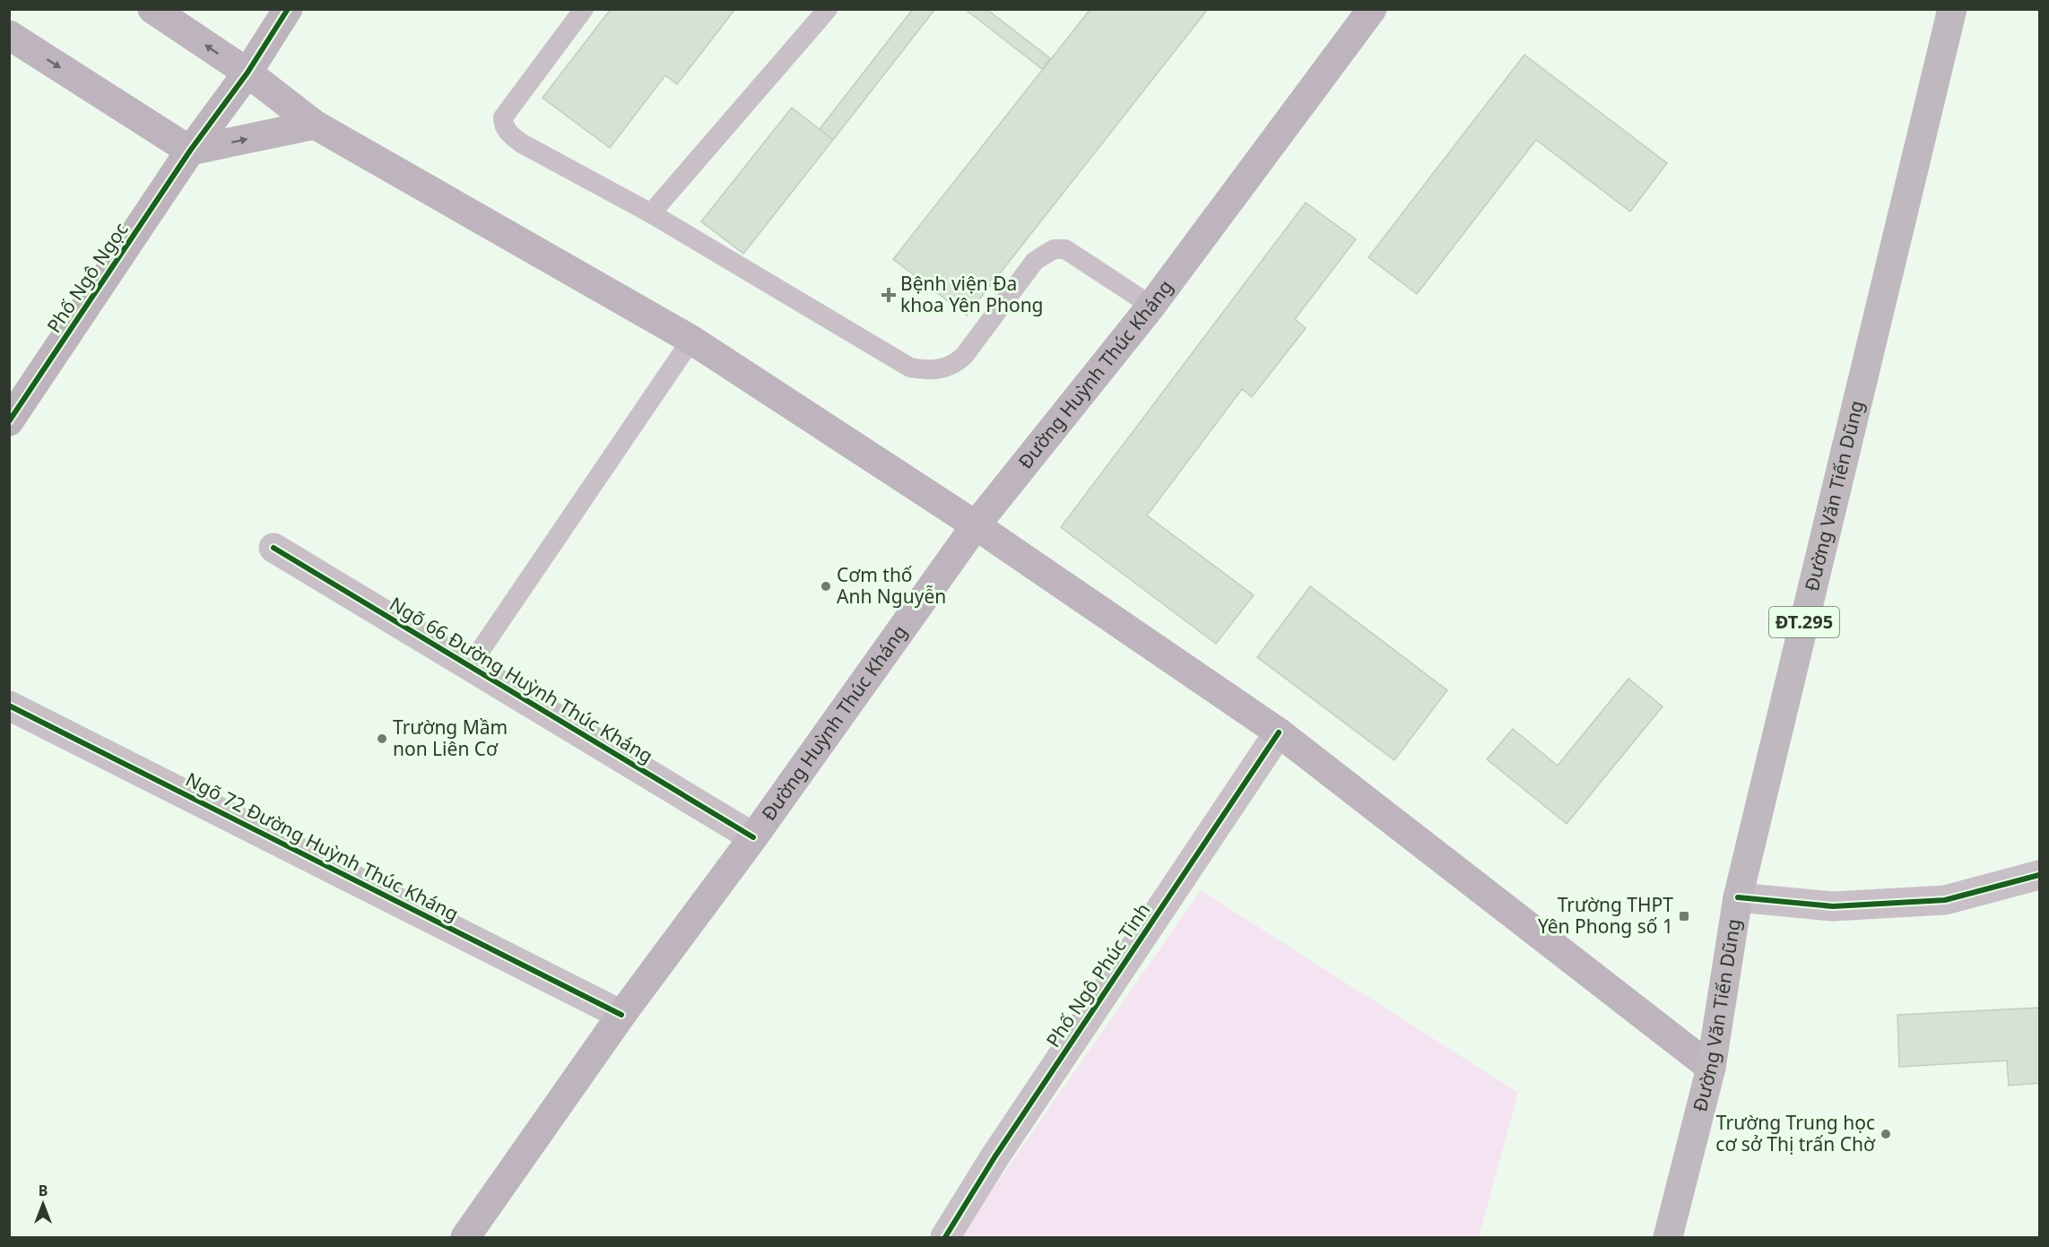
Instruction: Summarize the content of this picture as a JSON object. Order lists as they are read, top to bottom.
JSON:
{
  "streets": {
    "main road": [
      "Phố Ngô Ngọc",
      "Đường Huỳnh Thúc Kháng",
      "Đường Văn Tiến Dũng",
      "ĐT.295"
    ],
    "street": ["Ngõ 66 Đường Huỳnh Thúc Kháng", "Ngõ 72 Đường Huỳnh Thúc Kháng", "Phố Ngô Phúc Tinh"]
  },
  "crossings": [
    ["Đường Huỳnh Thúc Kháng", "Ngõ 66 Đường Huỳnh Thúc Kháng"],
    ["Đường Huỳnh Thúc Kháng", "Ngõ 72 Đường Huỳnh Thúc Kháng"]
  ],
  "places": {
    "health": ["Bệnh viện Đa khoa Yên Phong"],
    "other": ["Cơm thố Anh Nguyễn", "Trường Mầm non Liên Cơ", "Trường Trung học cơ sở Thị trấn Chờ"],
    "transit": ["Trường THPT Yên Phong số 1"]
  },
  "north": "top"
}
